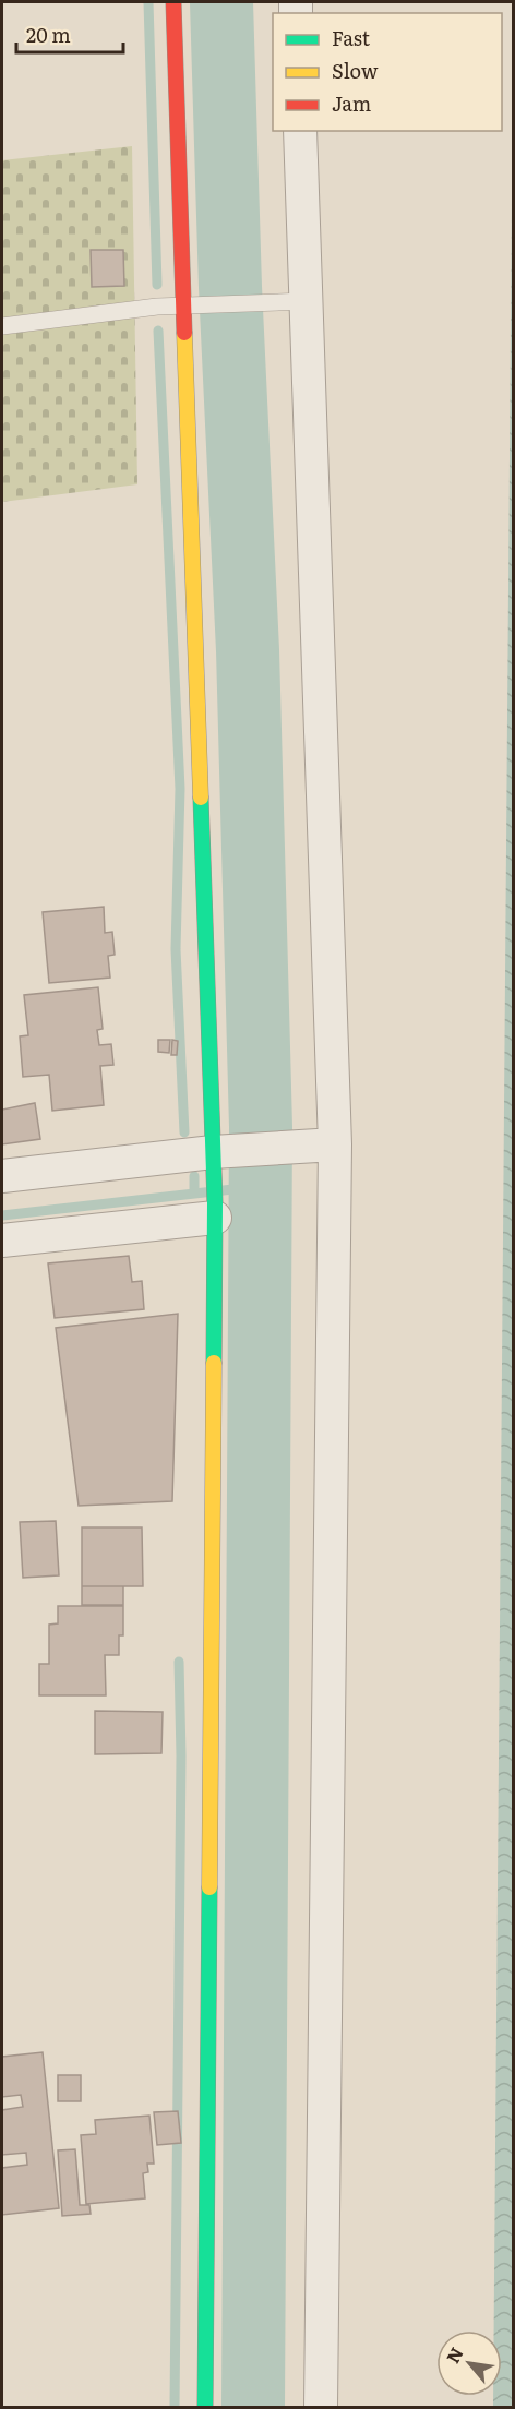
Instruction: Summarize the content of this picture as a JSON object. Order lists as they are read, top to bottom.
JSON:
{
  "legend": ["Fast", "Slow", "Jam"],
  "scale_bar": "20 m",
  "north": "top left"
}
